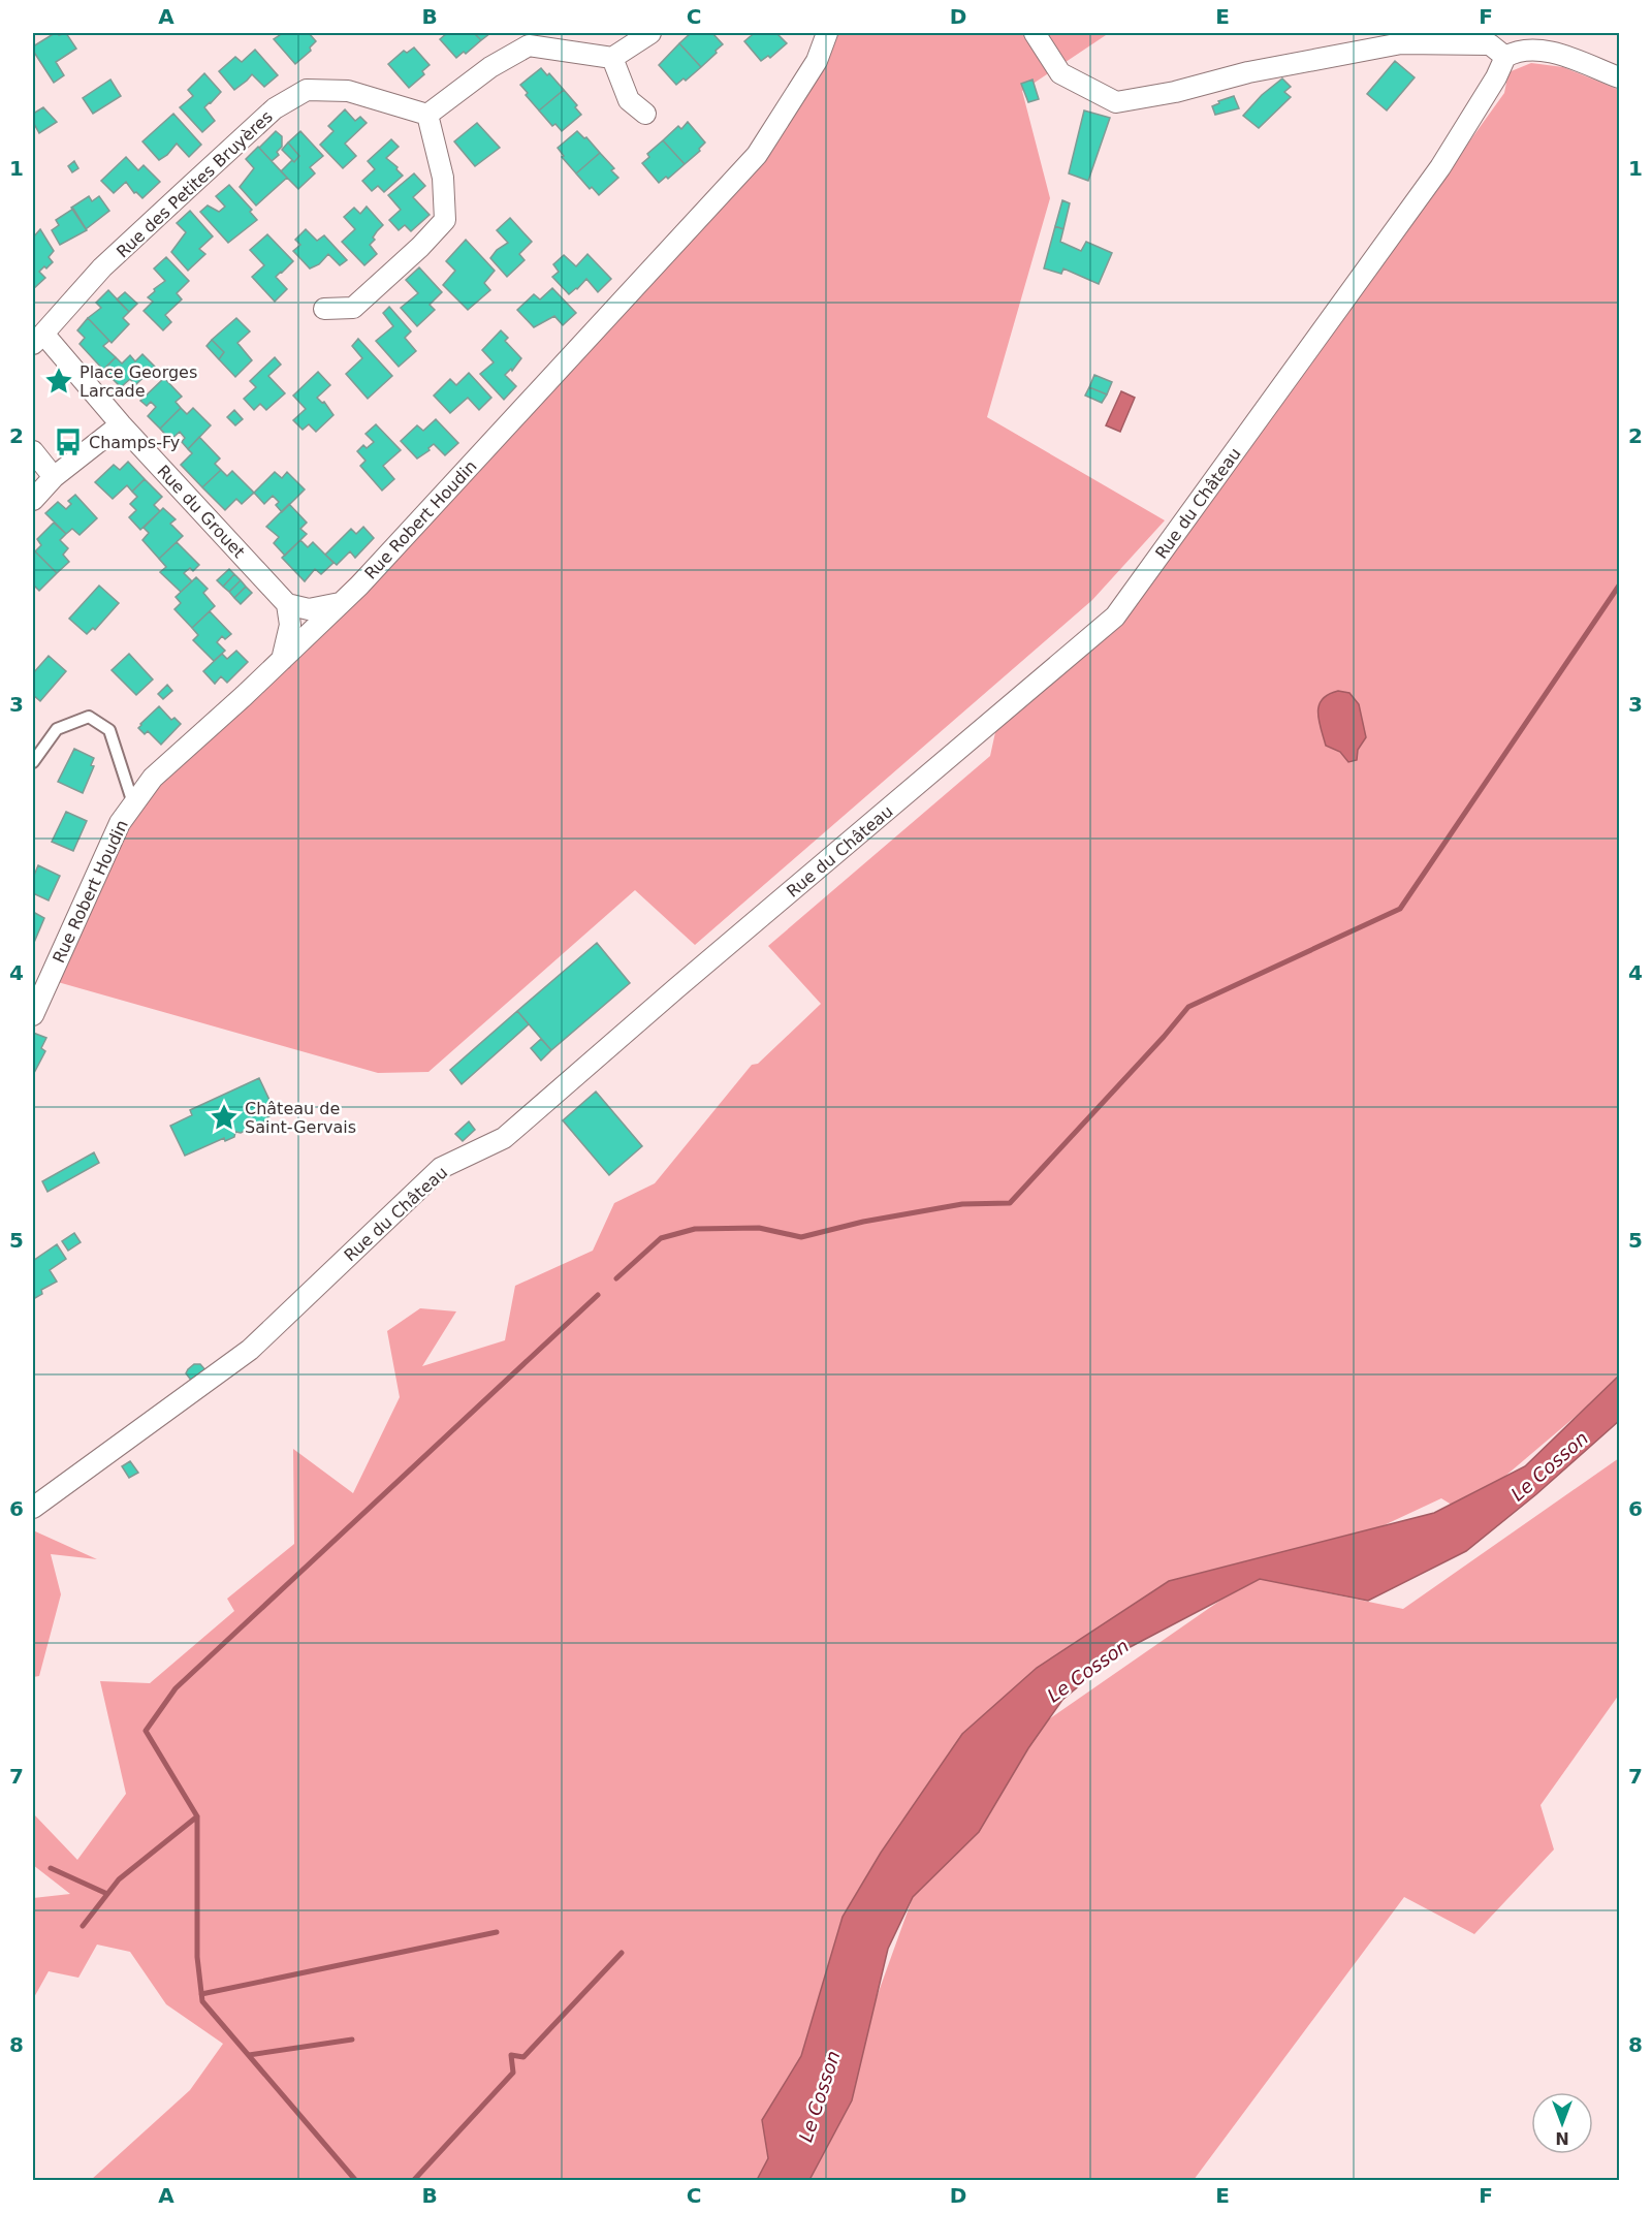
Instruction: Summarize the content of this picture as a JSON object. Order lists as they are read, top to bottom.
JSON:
{
  "streets": {
    "street": [
      "Rue des Petites Bruyères",
      "Rue du Château",
      "Rue du Grouet",
      "Rue Robert Houdin"
    ]
  },
  "crossings": [
    ["Rue des Petites Bruyères", "Rue du Grouet"]
  ],
  "water": ["Le Cosson"],
  "places": {
    "place": ["Place Georges Larcade", "Château de Saint-Gervais"],
    "bus stop": ["Champs-Fy"]
  },
  "north": "bottom",
  "grid": {
    "columns": [
      "A",
      "B",
      "C",
      "D",
      "E",
      "F"
    ],
    "rows": [
      "1",
      "2",
      "3",
      "4",
      "5",
      "6",
      "7",
      "8"
    ]
  }
}
